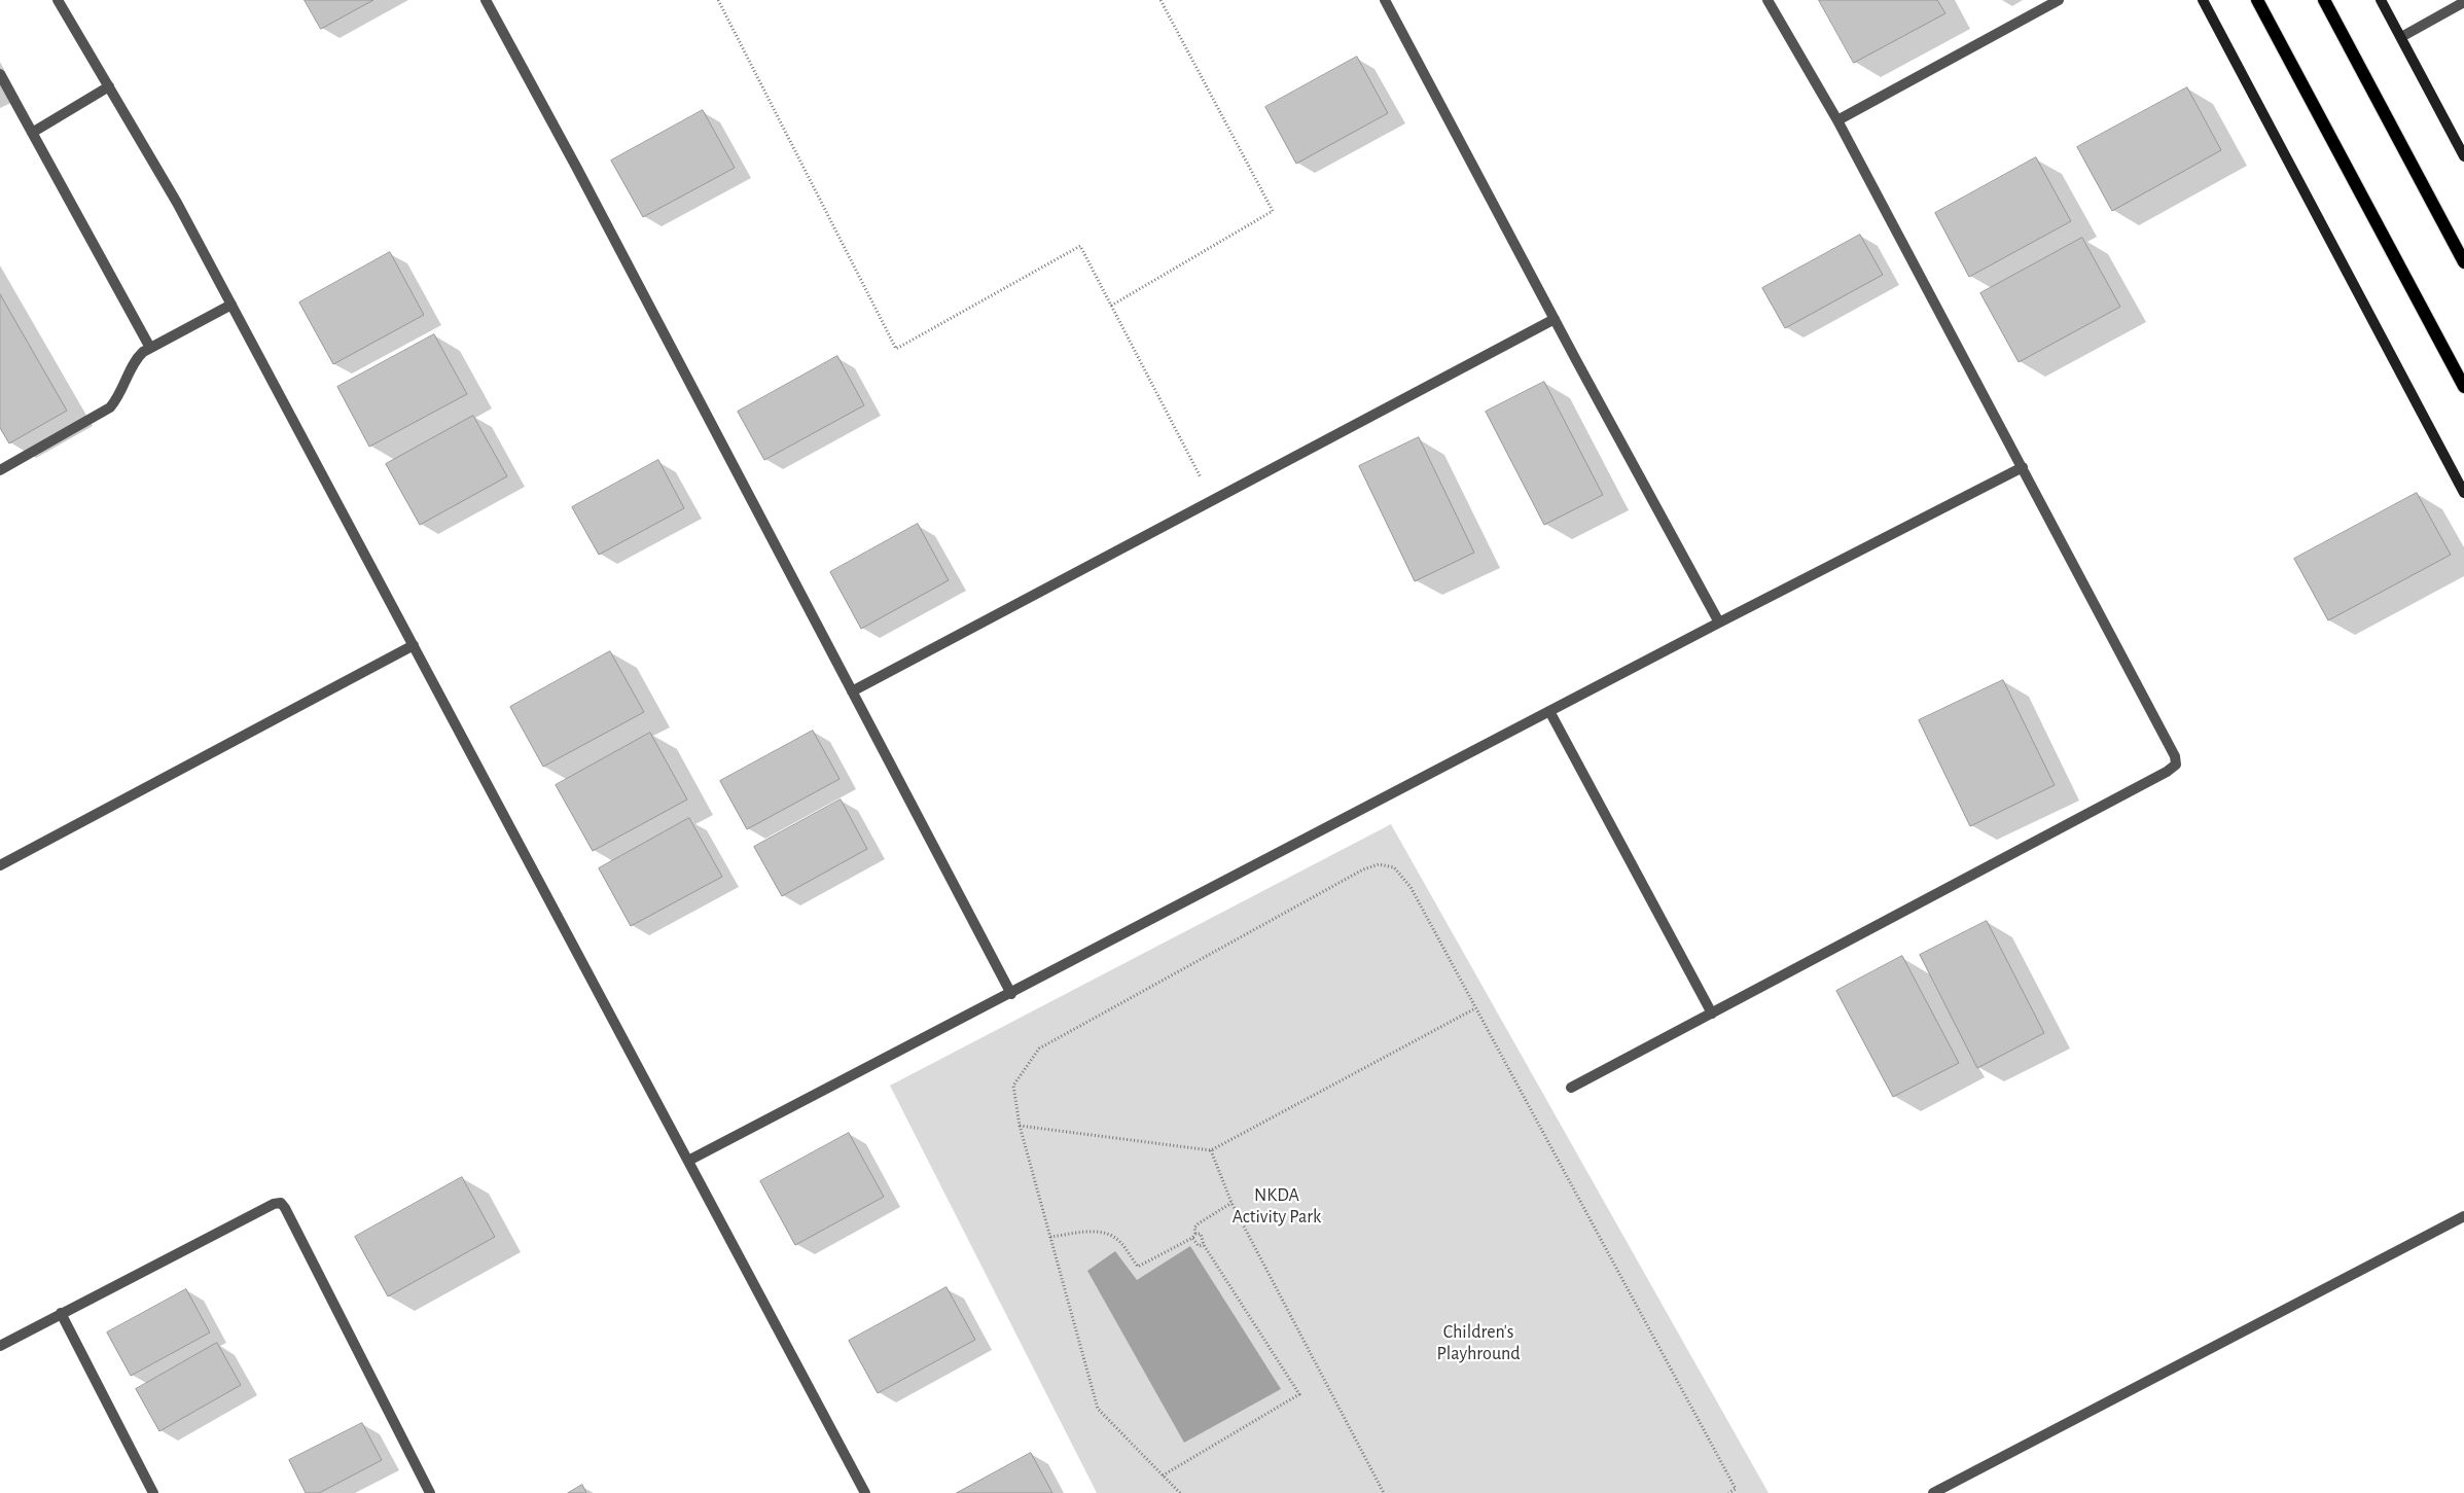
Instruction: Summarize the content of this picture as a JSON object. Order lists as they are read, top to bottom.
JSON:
{
  "parks": ["NKDA Activity Park", "Children's Playhround"]
}
